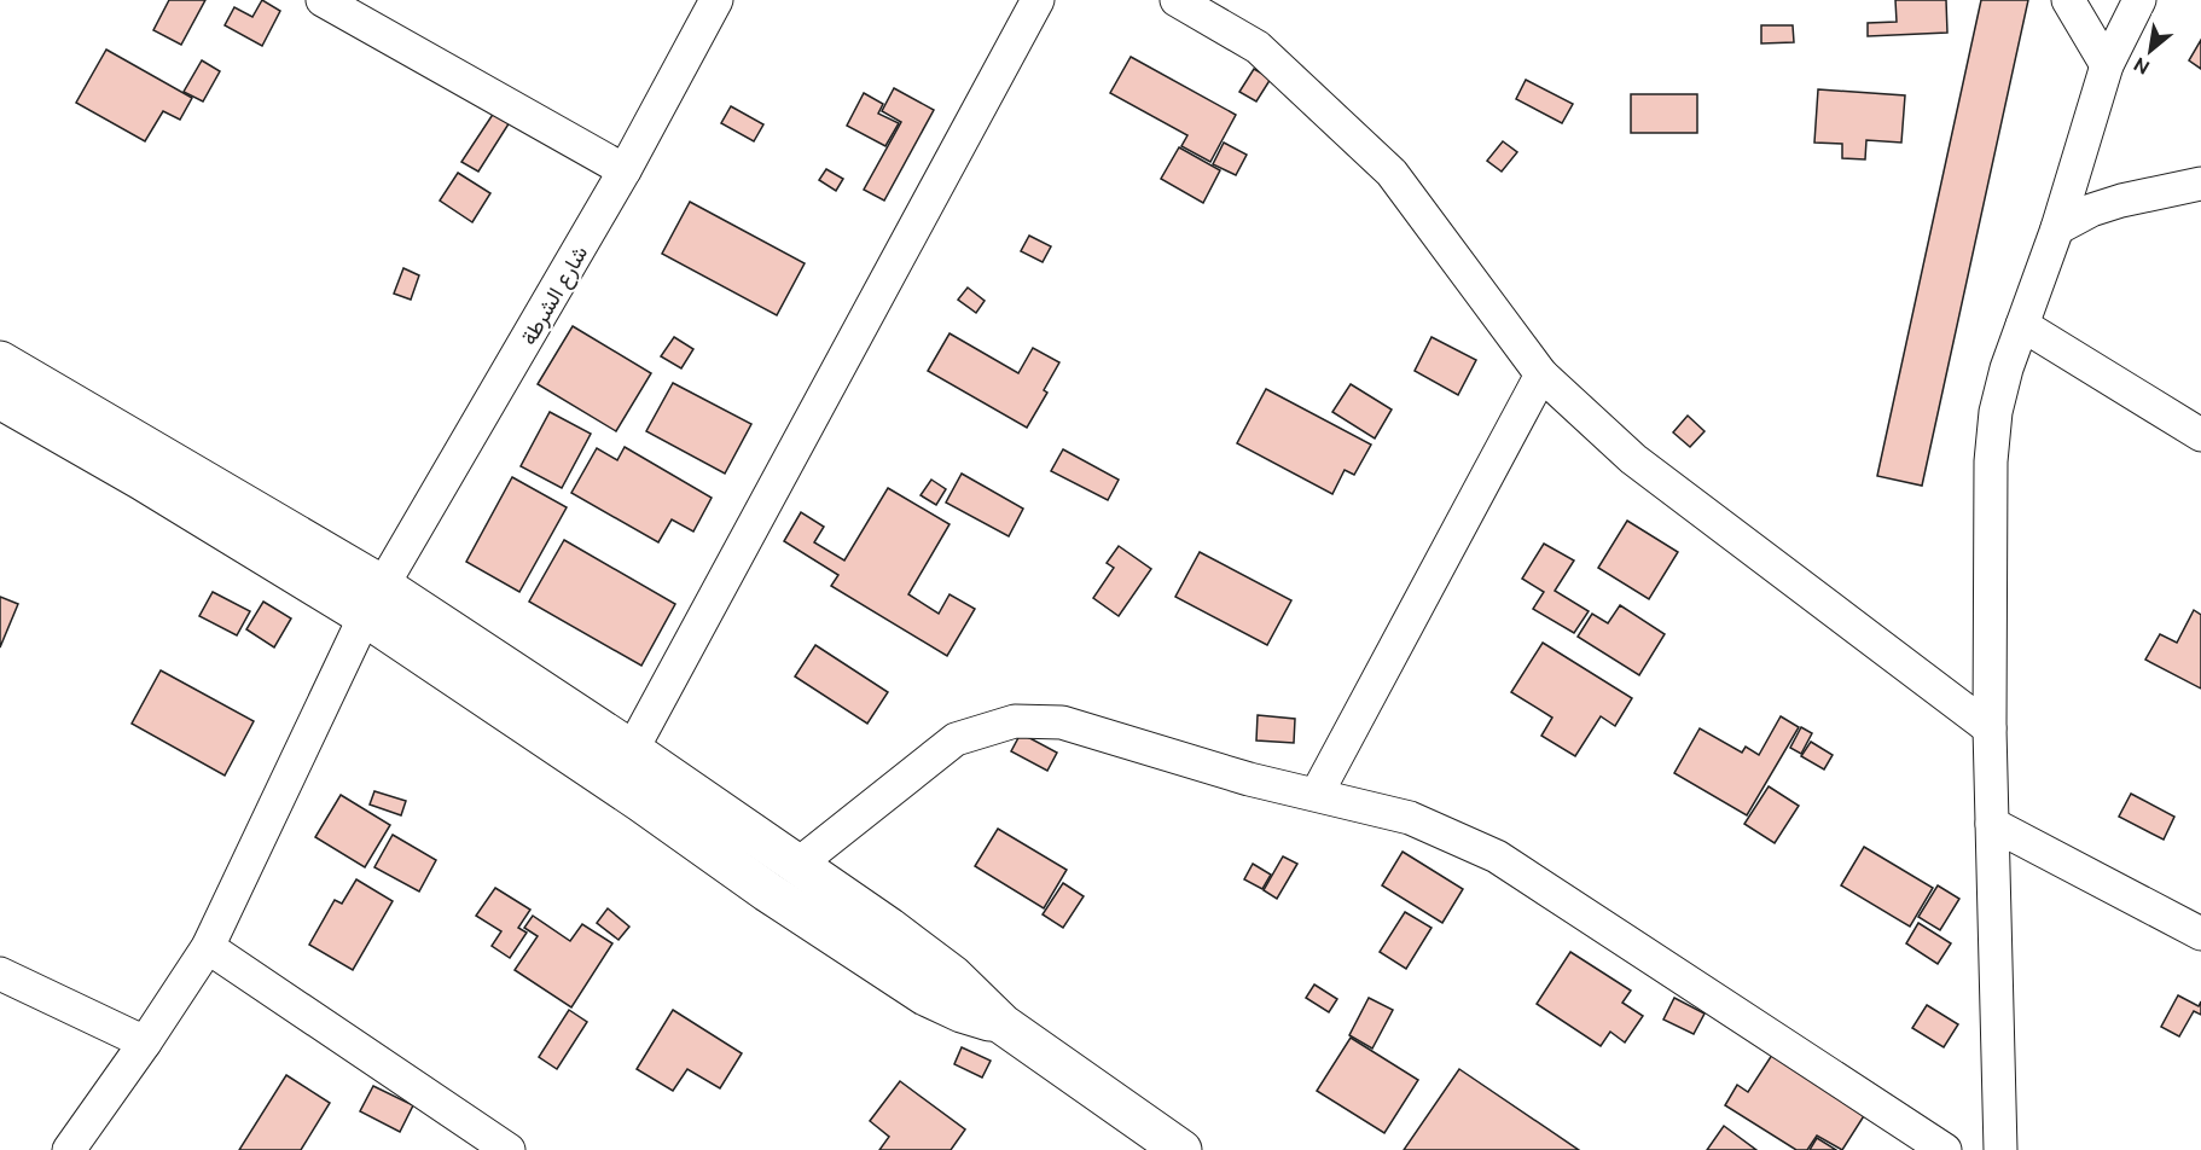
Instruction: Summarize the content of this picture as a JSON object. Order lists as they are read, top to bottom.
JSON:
{
  "streets": {
    "street": ["شارع الشرطة"]
  },
  "north": "bottom left"
}
